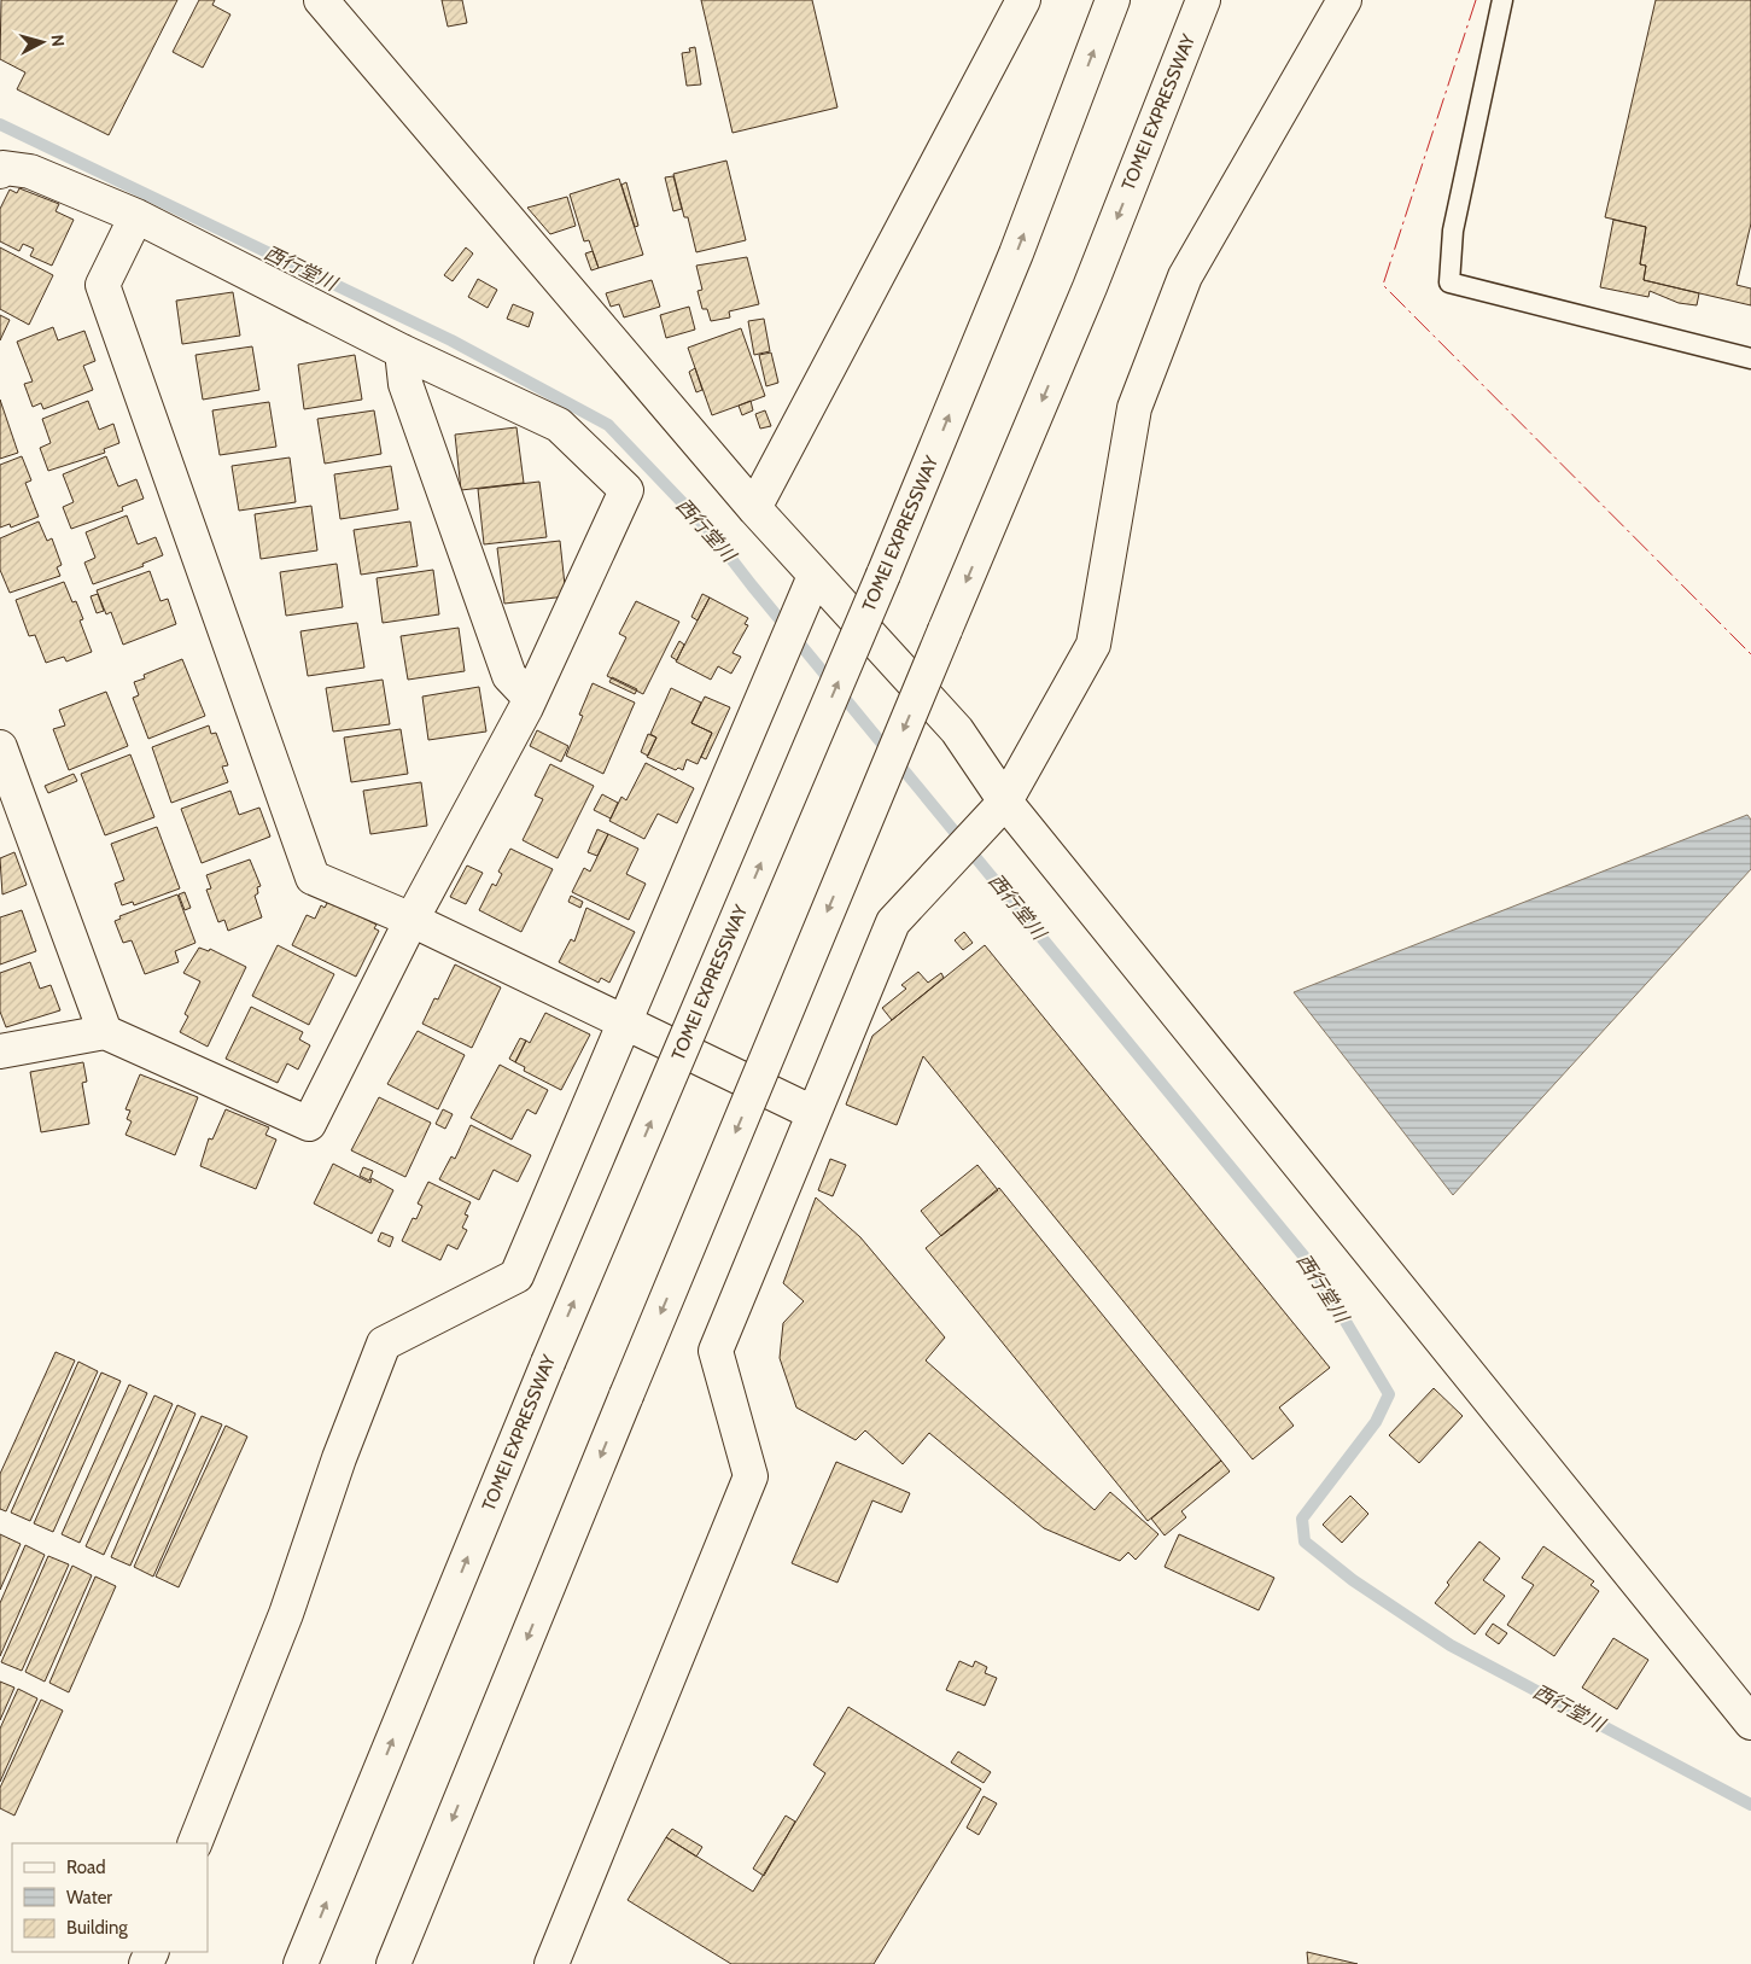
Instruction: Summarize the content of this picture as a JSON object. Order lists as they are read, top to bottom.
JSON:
{
  "streets": {
    "main road": ["TOMEI EXPRESSWAY"]
  },
  "water": ["西行堂川"],
  "legend": ["Road", "Water", "Building"],
  "north": "right"
}
